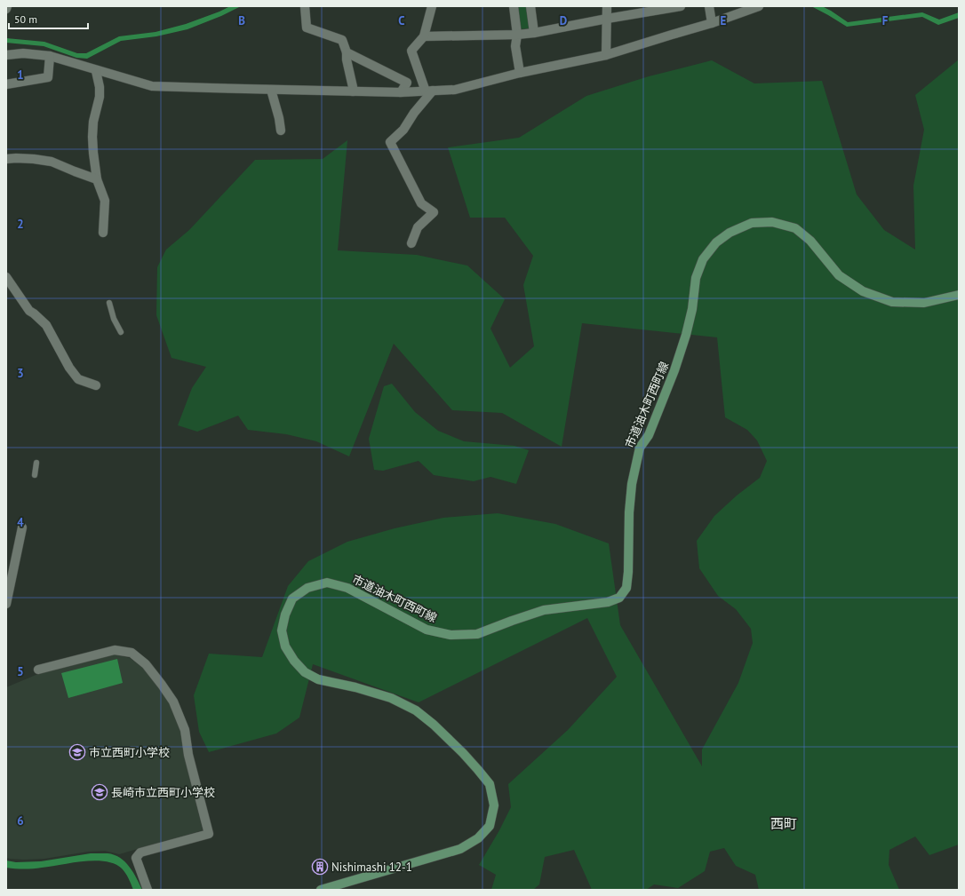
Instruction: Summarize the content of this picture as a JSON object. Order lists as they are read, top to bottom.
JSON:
{
  "streets": {
    "street": ["市道油木町西町線"]
  },
  "districts": ["西町"],
  "places": {
    "school or university": ["市立西町小学校", "長崎市立西町小学校"],
    "building": ["Nishimashi 12-1"]
  },
  "scale_bar": "50 m",
  "grid": {
    "columns": [
      "B",
      "C",
      "D",
      "E",
      "F"
    ],
    "rows": [
      "1",
      "2",
      "3",
      "4",
      "5",
      "6"
    ]
  }
}
